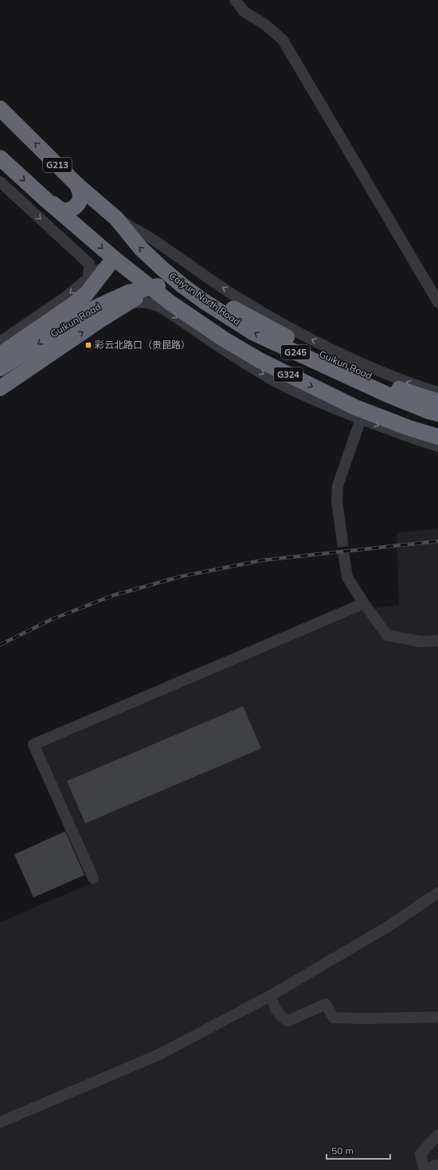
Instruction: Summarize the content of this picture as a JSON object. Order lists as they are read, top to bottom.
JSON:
{
  "streets": {
    "highway": [
      "G213",
      "Caiyun North Road",
      "Guikun Road",
      "G245",
      "G324"
    ]
  },
  "crossings": [
    ["Guikun Road", "G324"]
  ],
  "places": {
    "transit": ["彩云北路口（贵昆路）"]
  },
  "scale_bar": "50 m"
}
